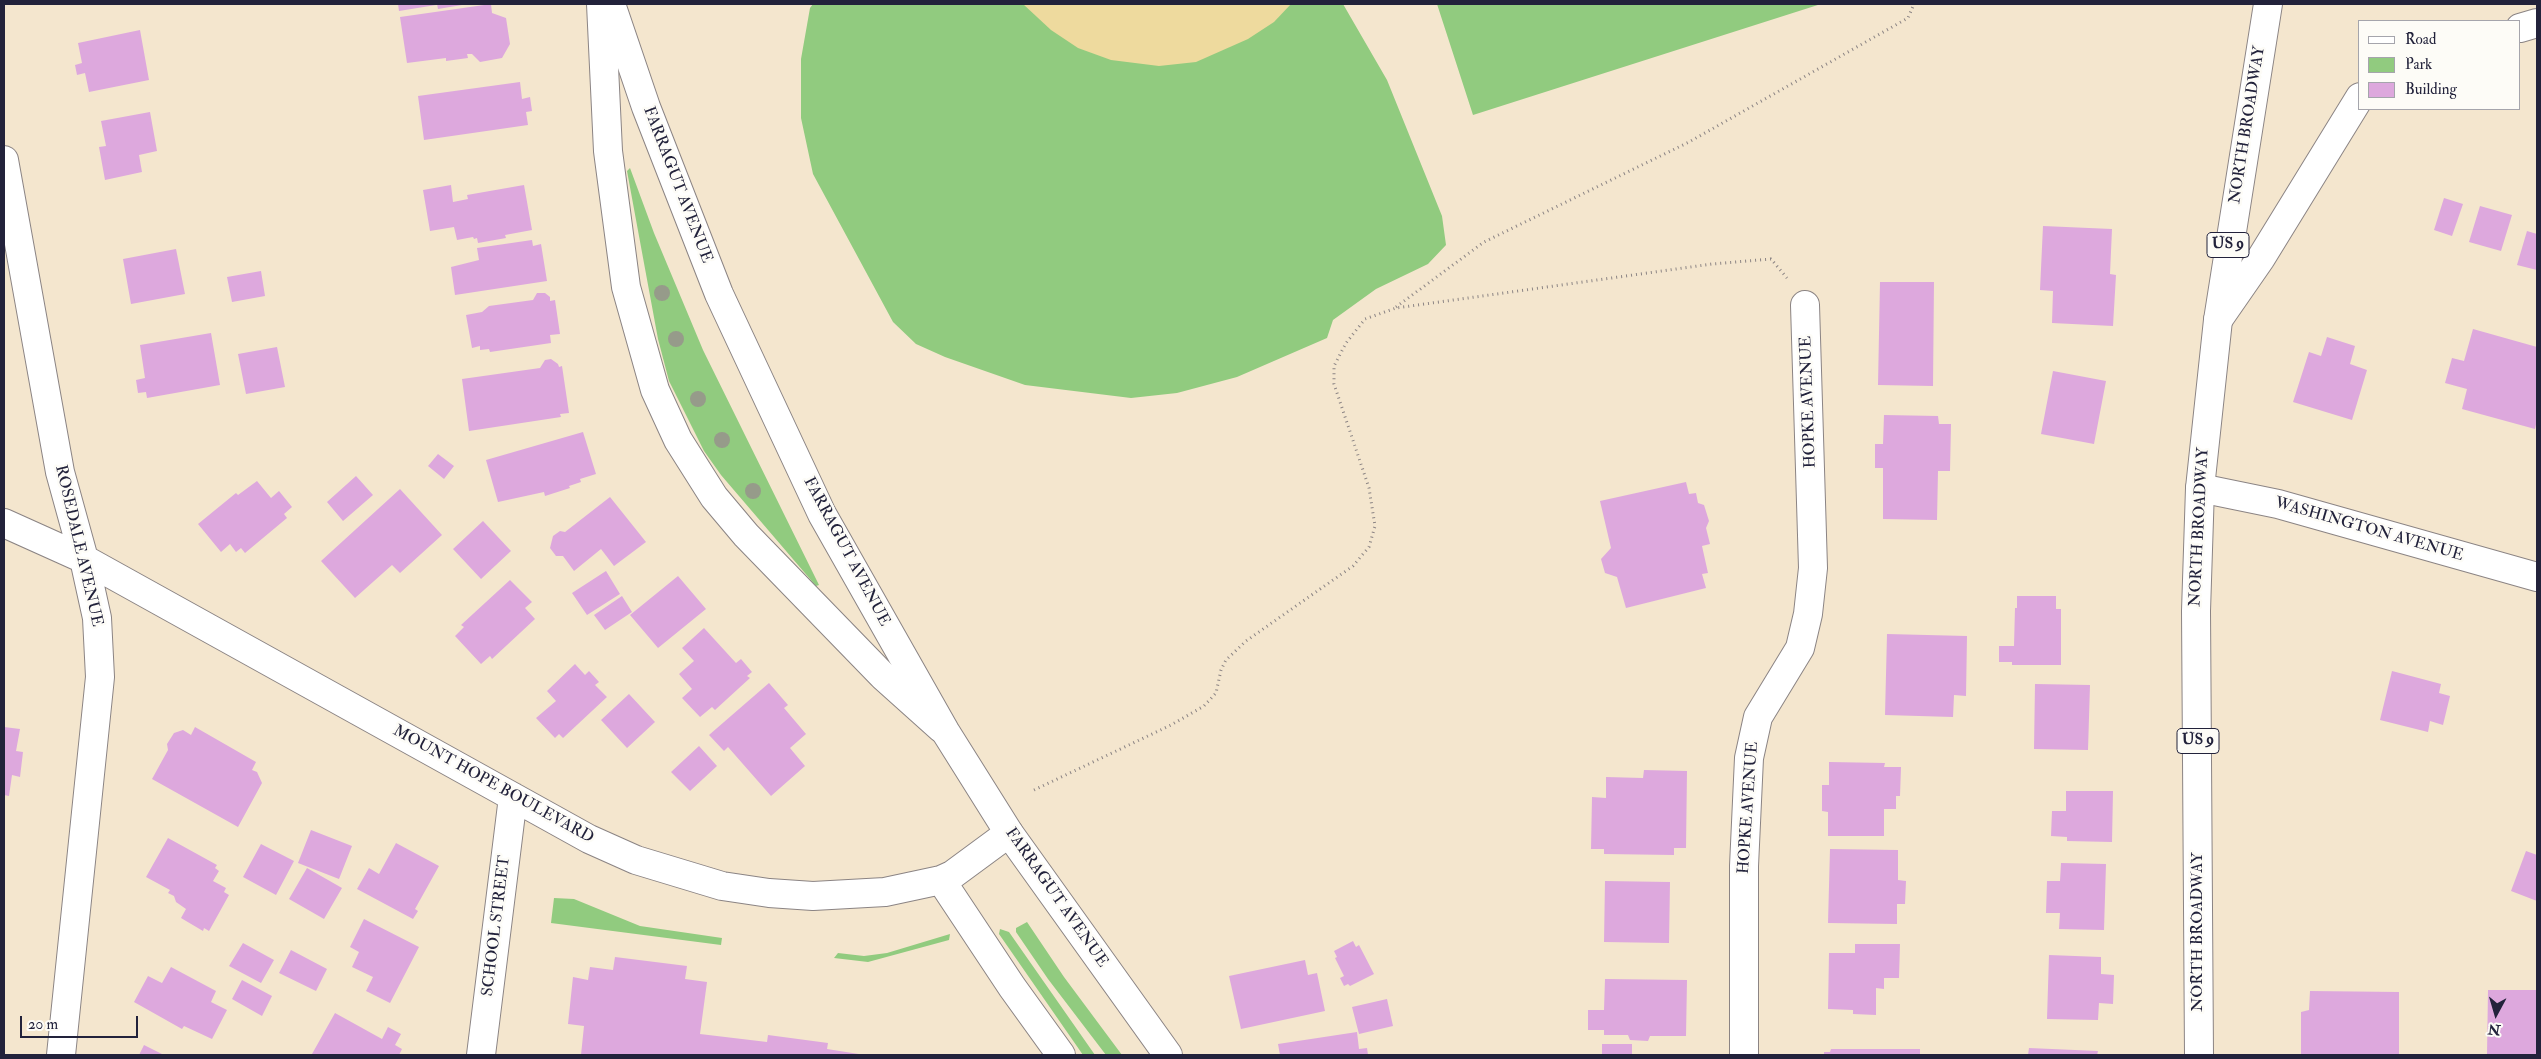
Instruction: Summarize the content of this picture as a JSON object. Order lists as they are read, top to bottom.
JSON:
{
  "streets": {
    "street": [
      "NORTH BROADWAY",
      "FARRAGUT AVENUE",
      "US 9",
      "HOPKE AVENUE",
      "WASHINGTON AVENUE",
      "ROSEDALE AVENUE",
      "MOUNT HOPE BOULEVARD",
      "SCHOOL STREET"
    ]
  },
  "crossings": [
    ["NORTH BROADWAY", "WASHINGTON AVENUE"],
    ["FARRAGUT AVENUE", "MOUNT HOPE BOULEVARD"],
    ["ROSEDALE AVENUE", "MOUNT HOPE BOULEVARD"],
    ["MOUNT HOPE BOULEVARD", "SCHOOL STREET"]
  ],
  "legend": ["Road", "Park", "Building"],
  "scale_bar": "20 m",
  "north": "bottom"
}
